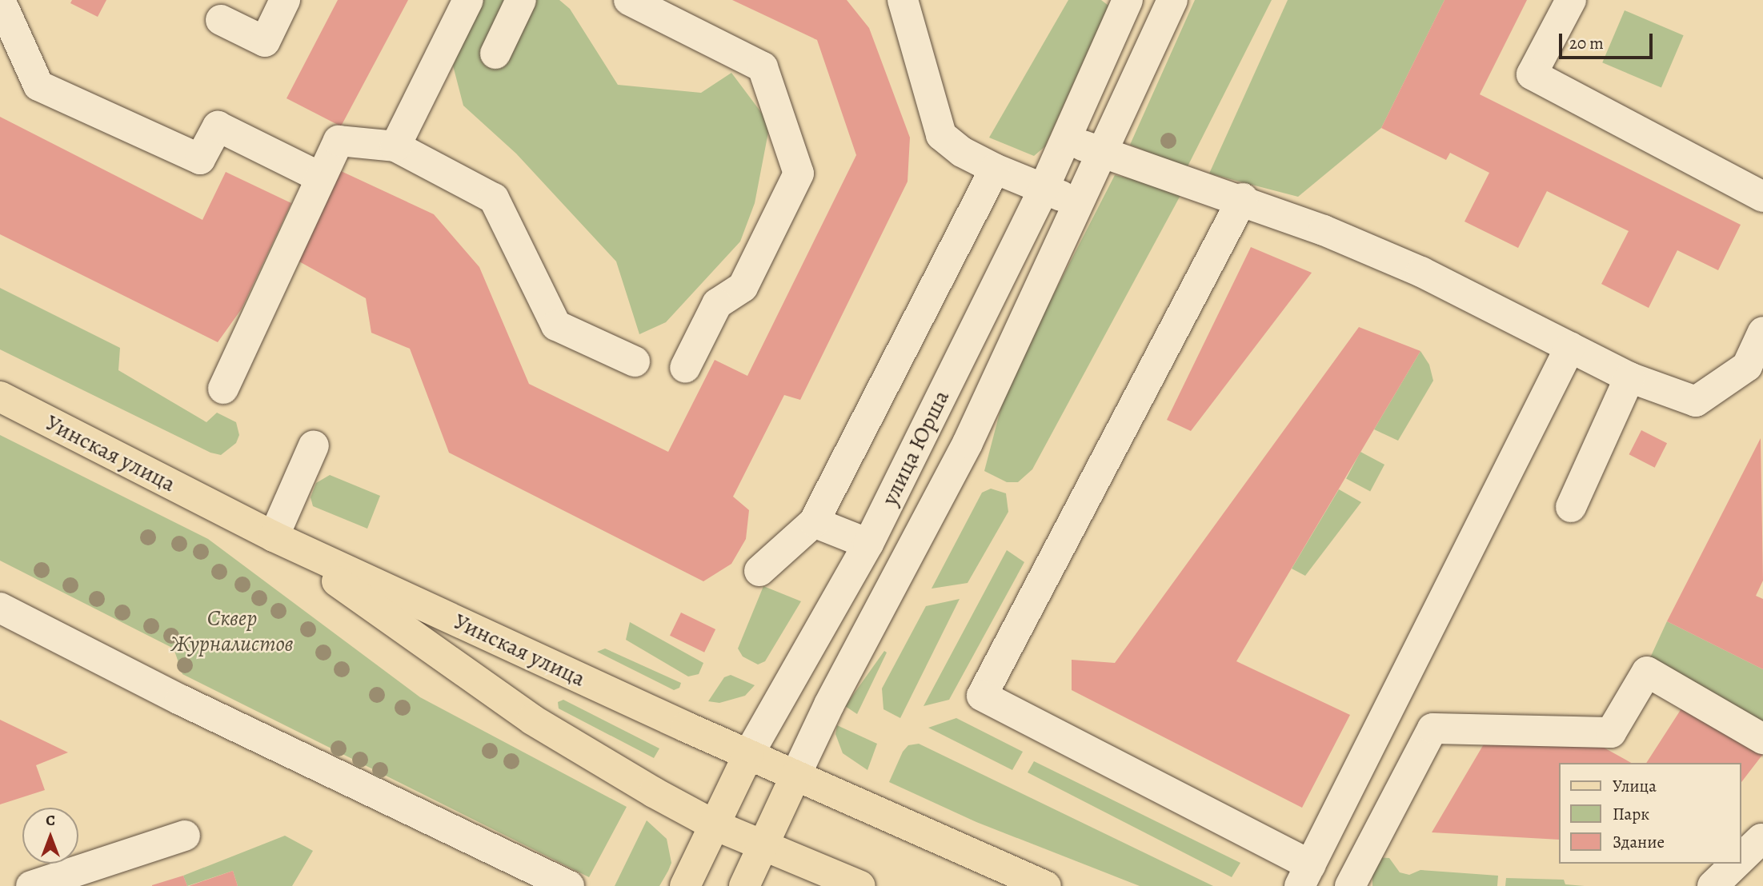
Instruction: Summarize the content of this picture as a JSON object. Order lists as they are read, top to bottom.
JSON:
{
  "streets": {
    "main road": ["улица Юрша", "Уинская улица"]
  },
  "crossings": [
    ["улица Юрша", "Уинская улица"]
  ],
  "parks": ["Сквер Журналистов"],
  "legend": ["Улица", "Парк", "Здание"],
  "scale_bar": "20 m",
  "north": "top"
}
